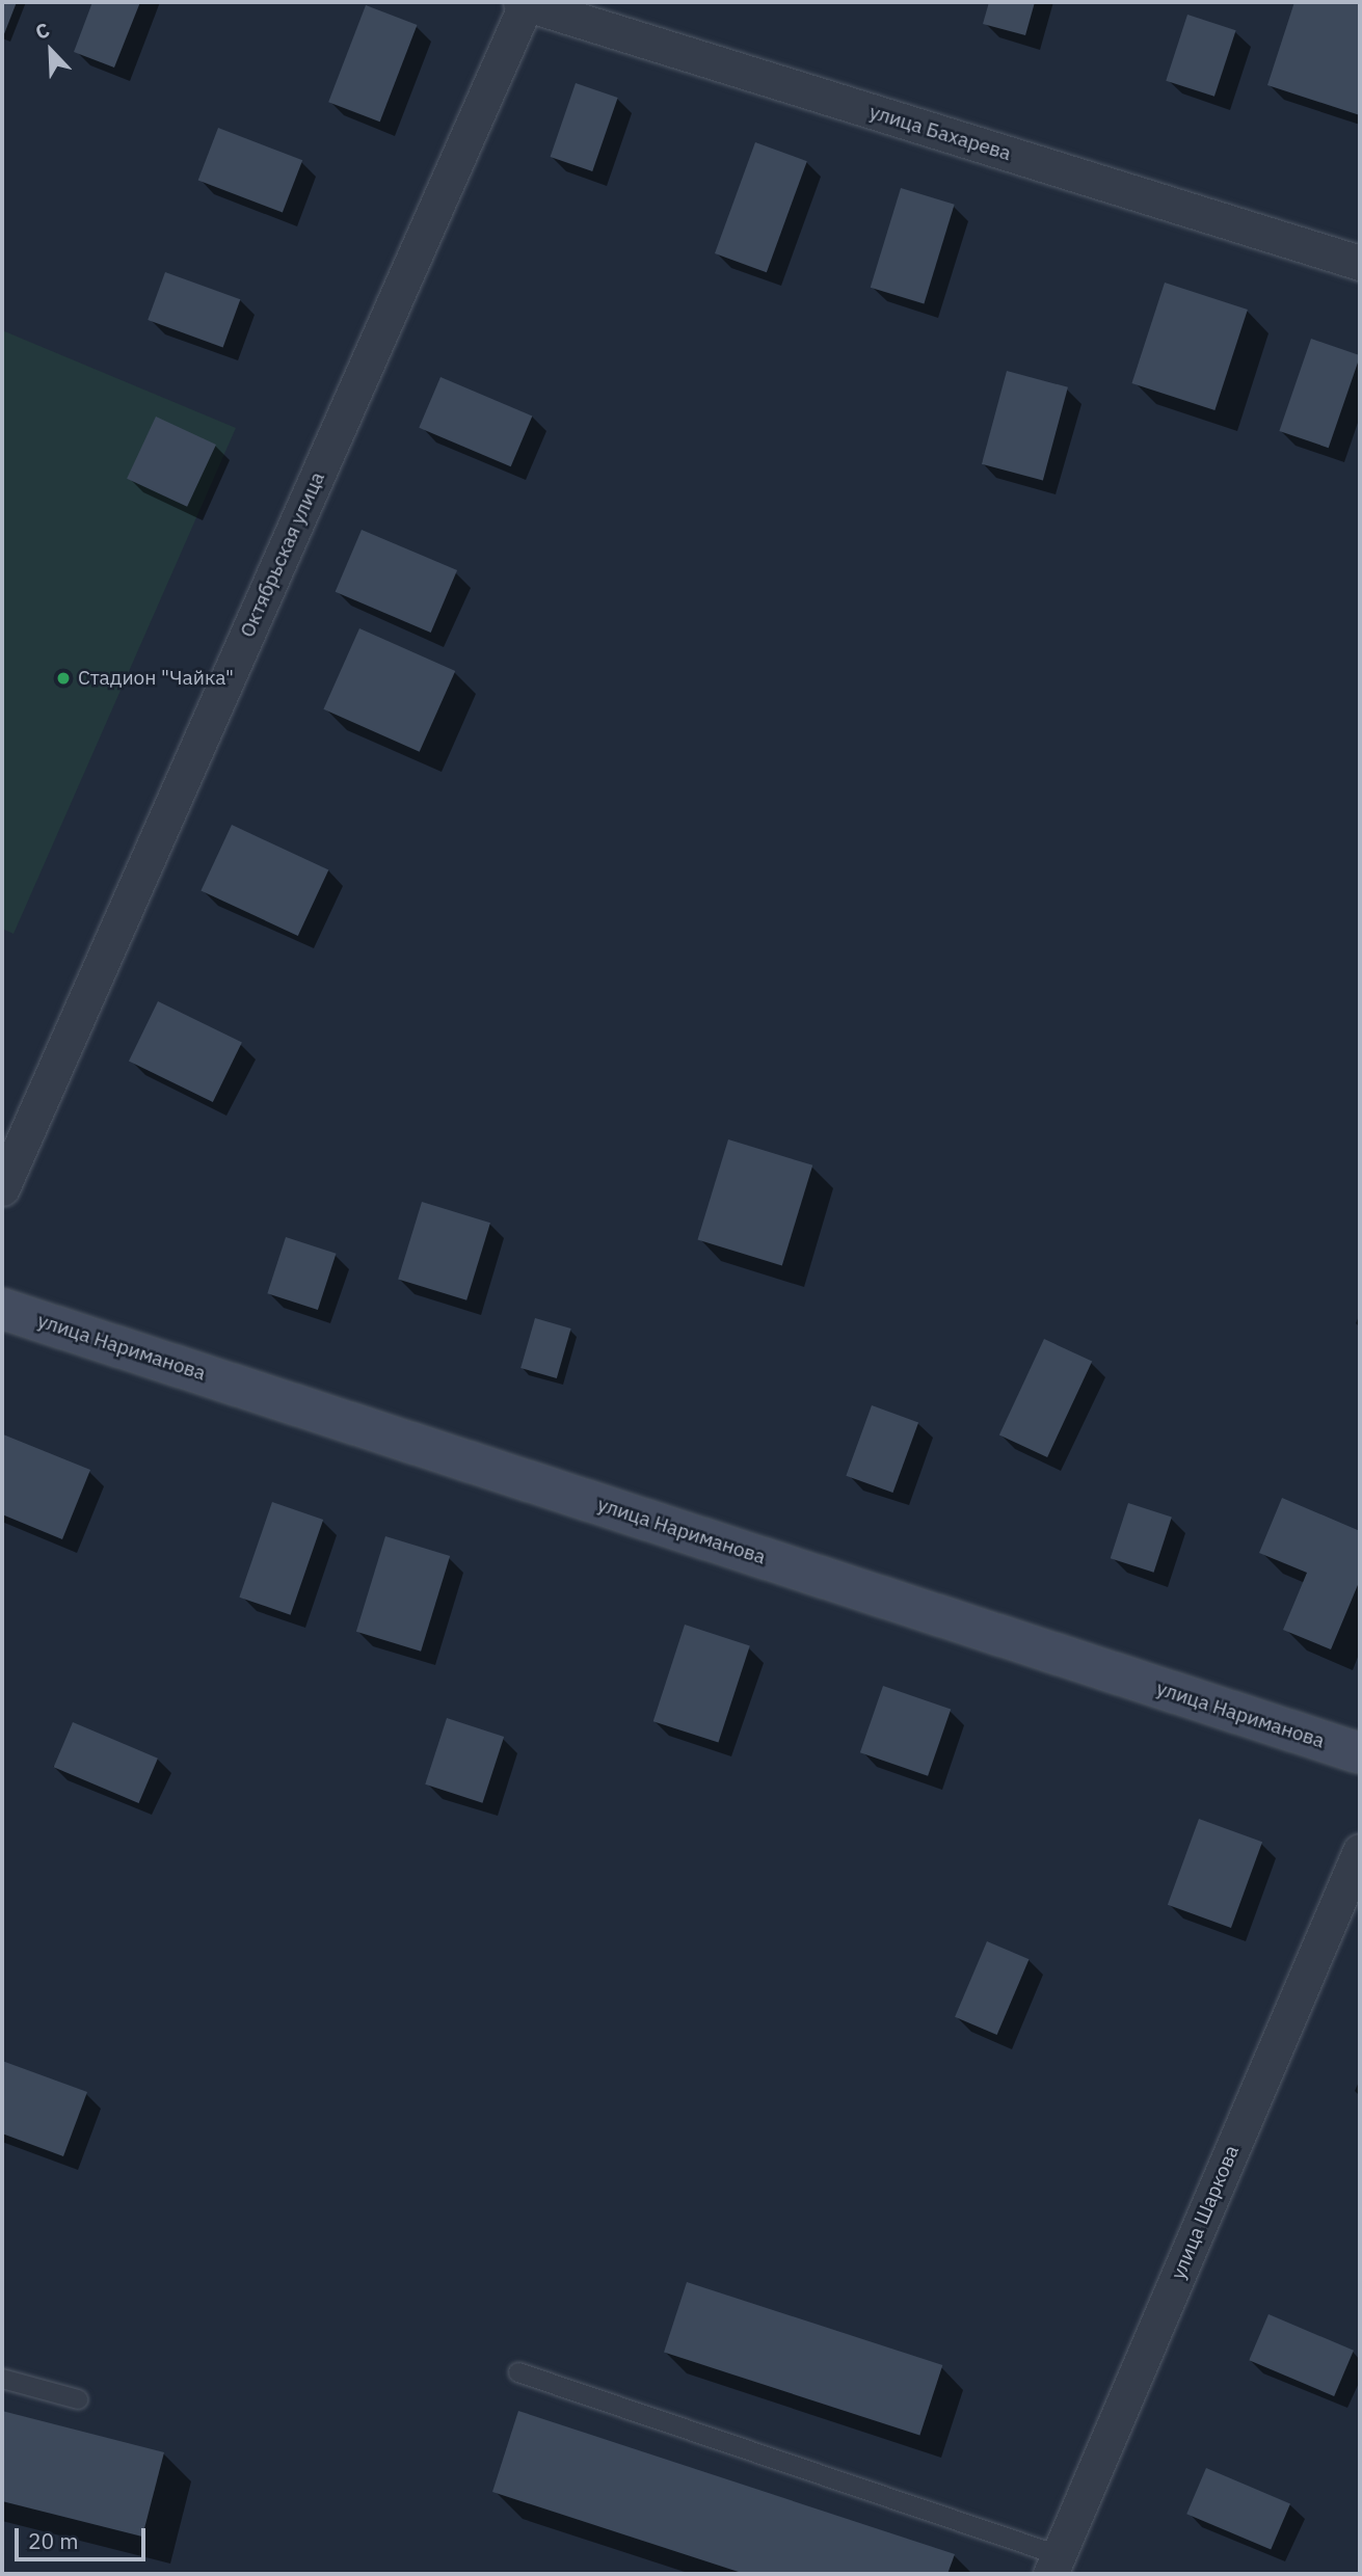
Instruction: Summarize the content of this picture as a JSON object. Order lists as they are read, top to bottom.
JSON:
{
  "streets": {
    "main road": ["улица Нариманова"],
    "street": ["улица Бахарева", "Октябрьская улица", "улица Шаркова"]
  },
  "crossings": [
    ["улица Бахарева", "Октябрьская улица"]
  ],
  "places": ["Стадион \"Чайка\""],
  "scale_bar": "20 m",
  "north": "top left"
}
